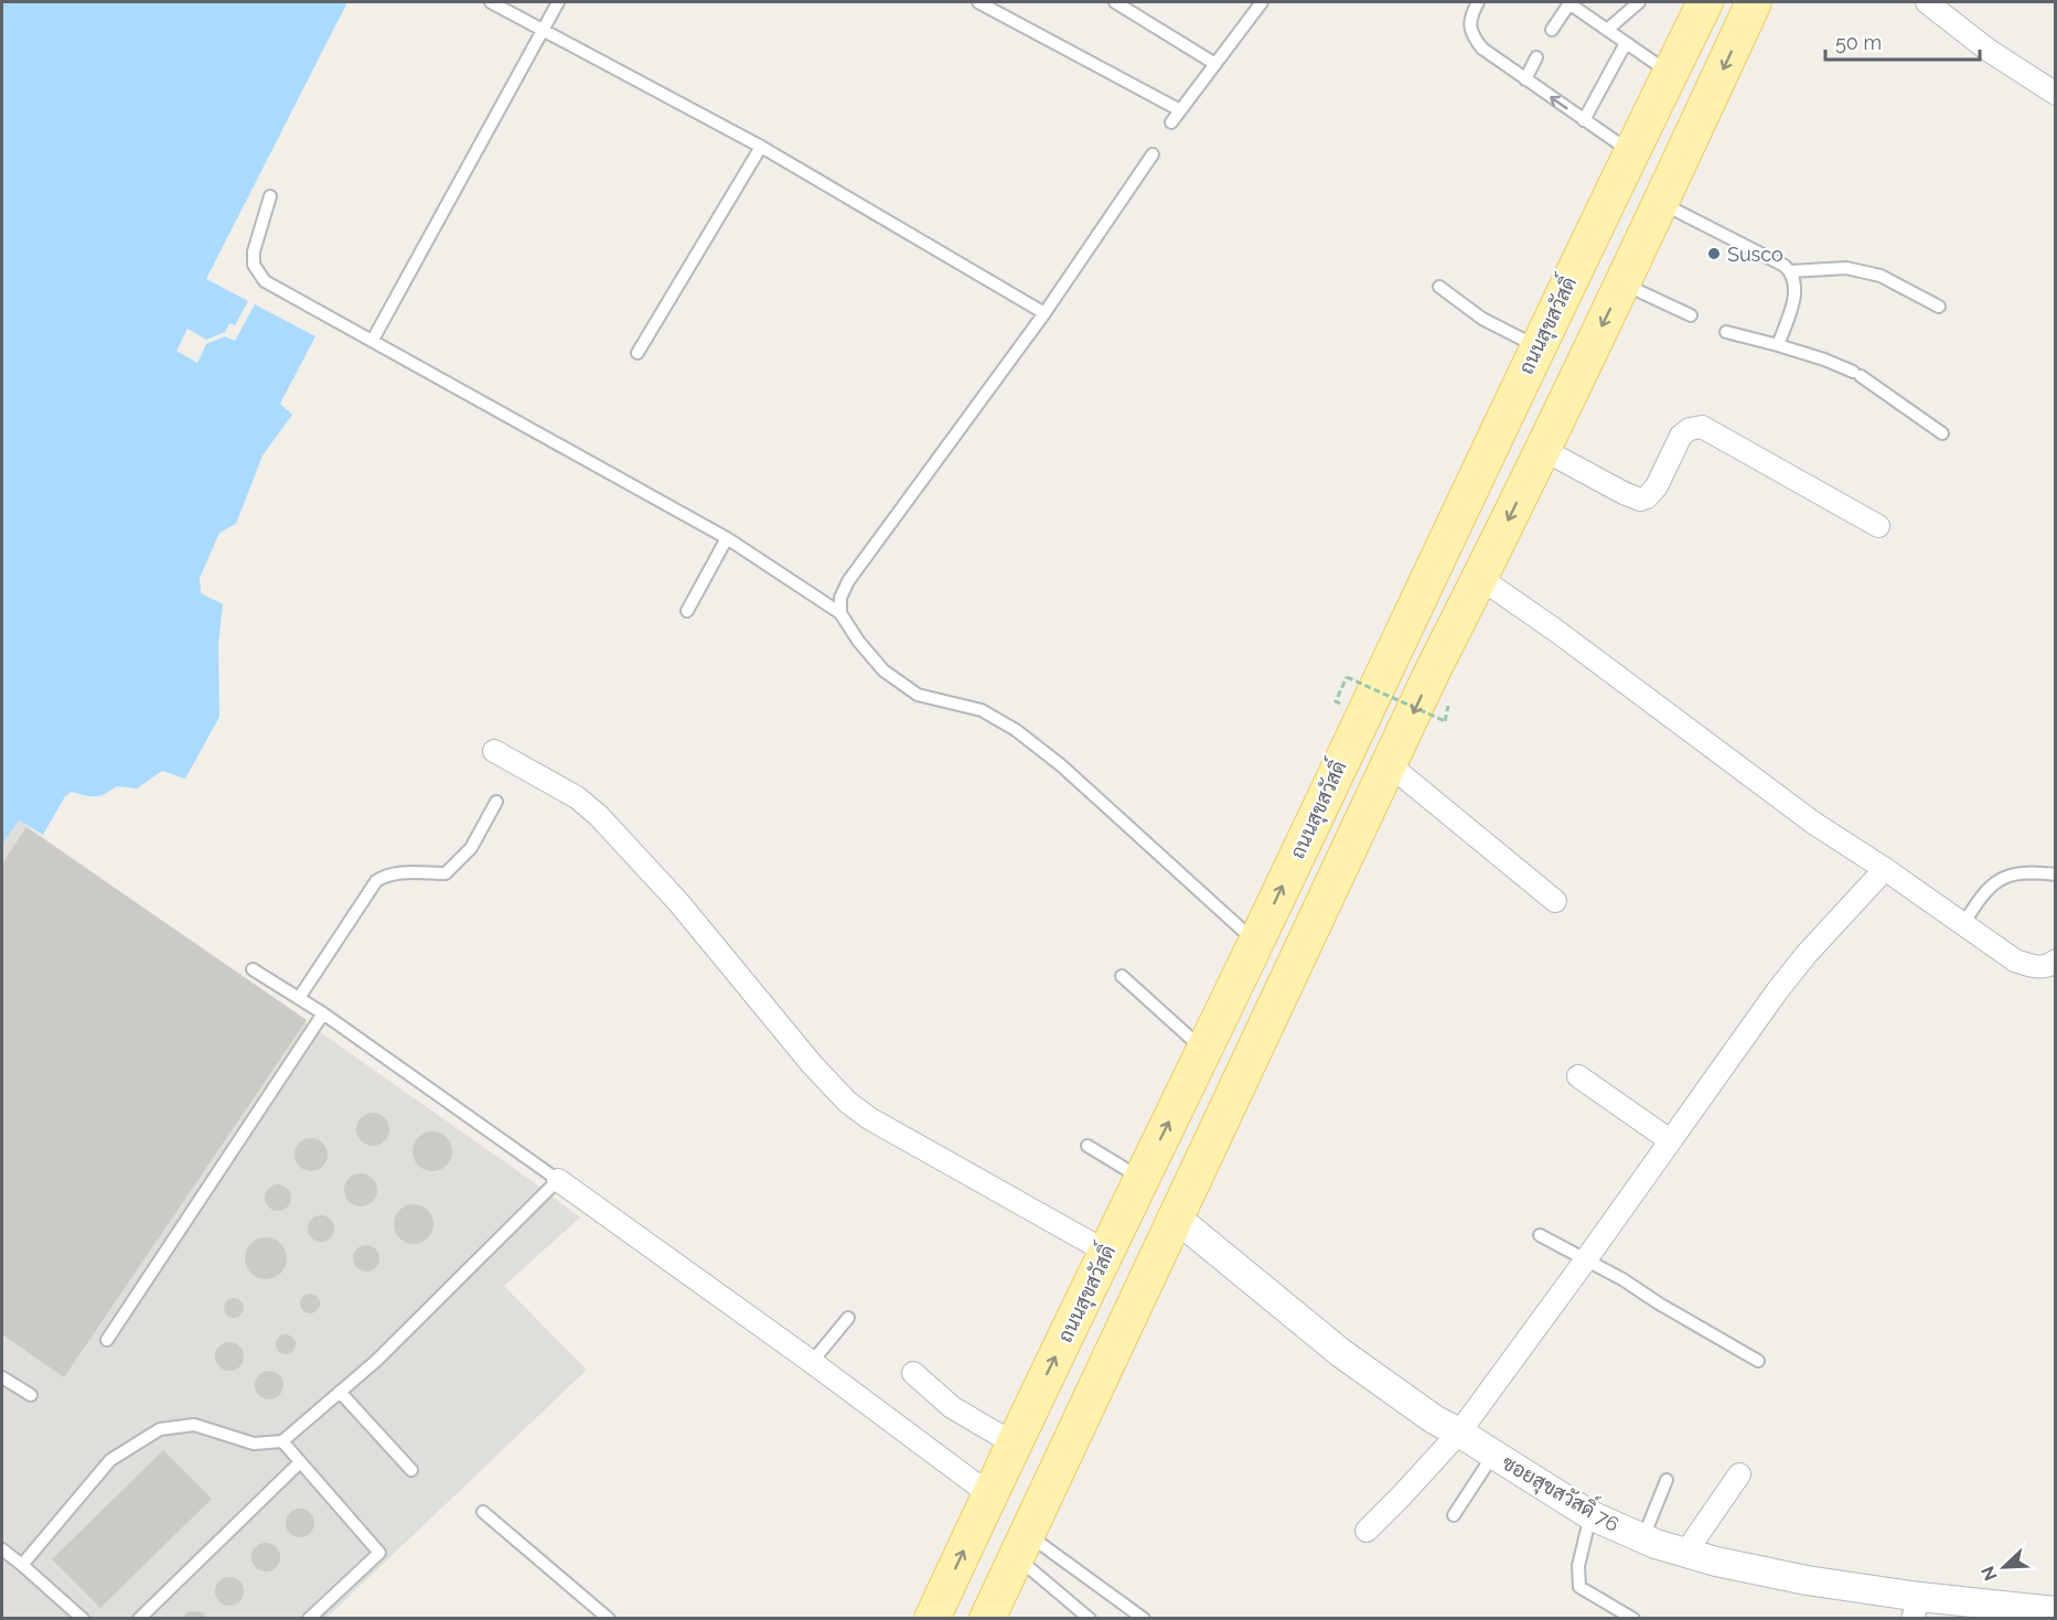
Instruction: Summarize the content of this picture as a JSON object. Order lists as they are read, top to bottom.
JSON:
{
  "streets": {
    "main road": ["ถนนสุขสวัสดิ์"],
    "street": ["ซอยสุขสวัสดิ์ 76"]
  },
  "places": ["Susco"],
  "scale_bar": "50 m",
  "north": "bottom left"
}
